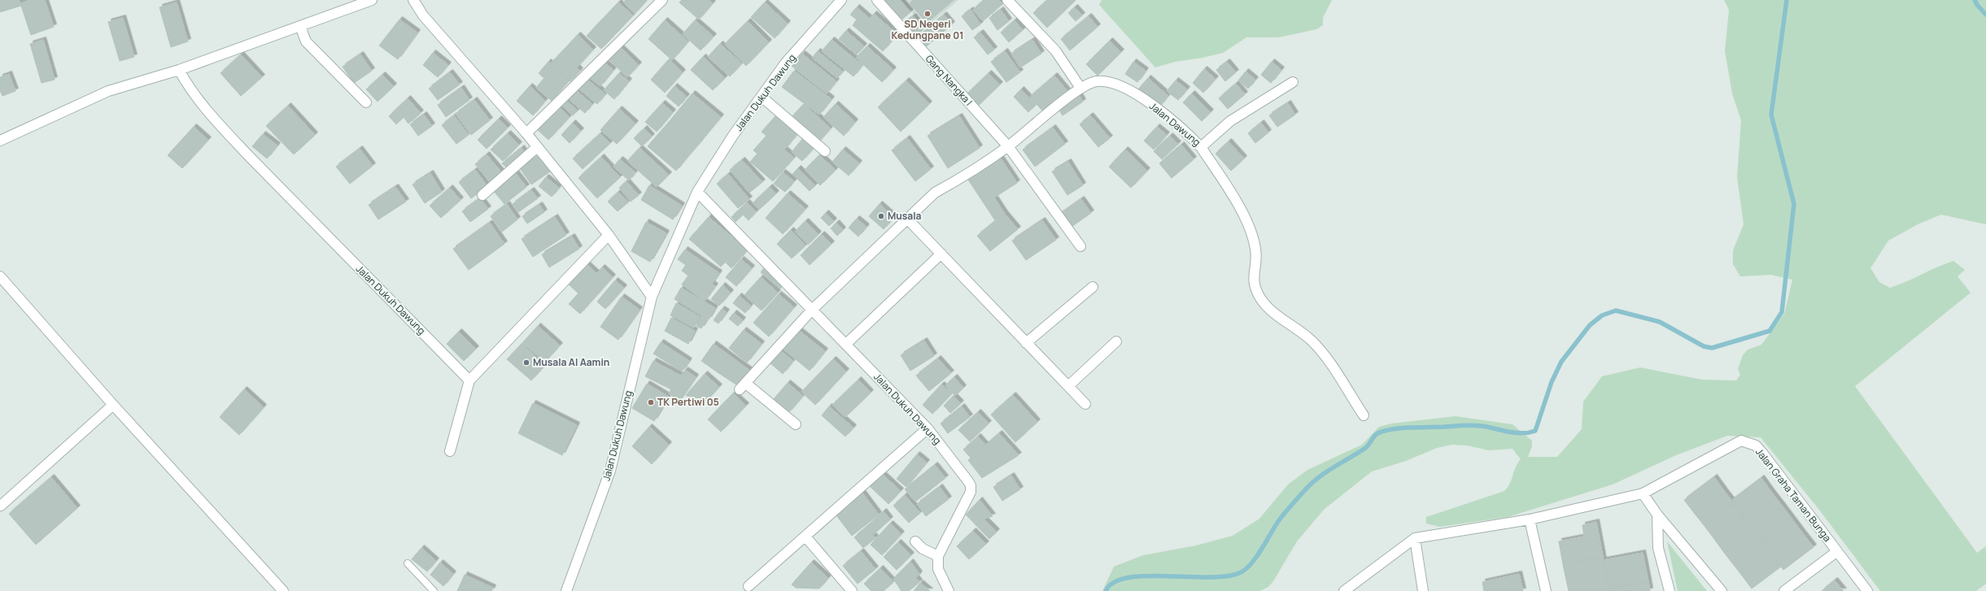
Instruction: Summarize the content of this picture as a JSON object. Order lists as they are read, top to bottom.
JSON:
{
  "streets": {
    "street": [
      "Gang Nangka I",
      "Jalan Dukuh Dawung",
      "Jalan Dawung",
      "Jalan Graha Taman Bunga"
    ]
  },
  "places": [
    "SD Negeri Kedungpane 01",
    "Musala",
    "Musala Al Aamin",
    "TK Pertiwi 05"
  ]
}
